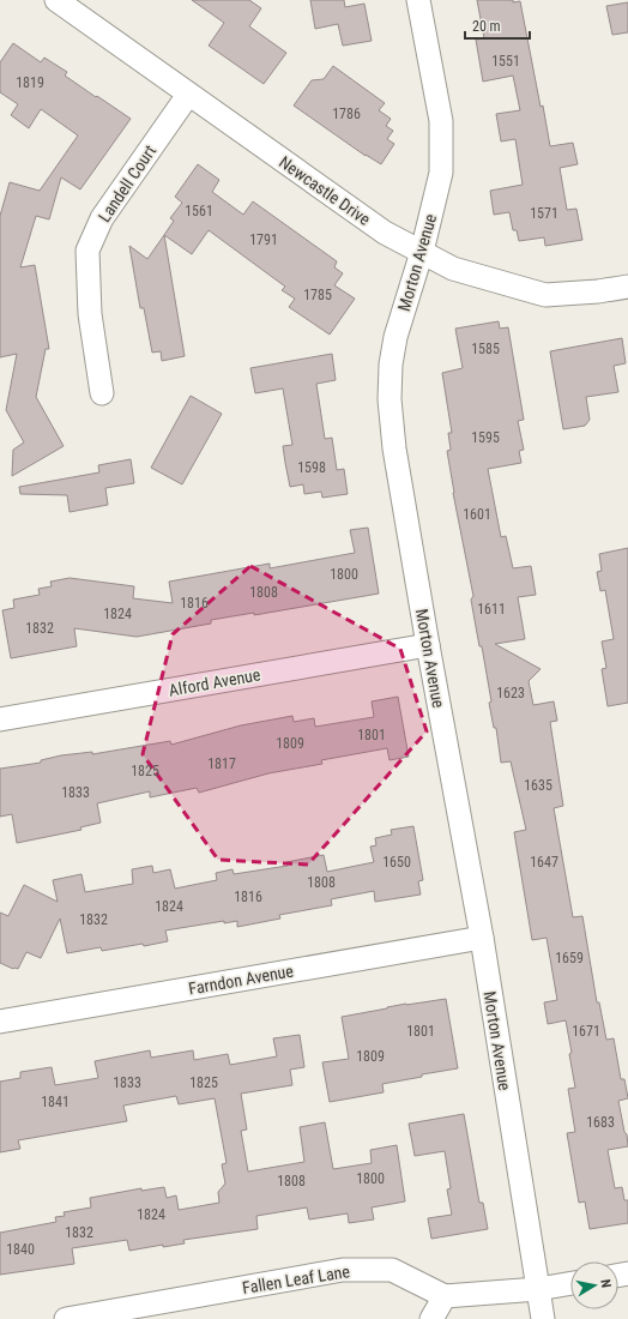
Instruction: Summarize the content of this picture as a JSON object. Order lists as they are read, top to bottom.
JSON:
{
  "streets": {
    "street": [
      "Landell Court",
      "Newcastle Drive",
      "Morton Avenue",
      "Alford Avenue",
      "Farndon Avenue",
      "Fallen Leaf Lane"
    ]
  },
  "crossings": [
    ["Landell Court", "Newcastle Drive"],
    ["Newcastle Drive", "Morton Avenue"],
    ["Morton Avenue", "Alford Avenue"],
    ["Morton Avenue", "Farndon Avenue"]
  ],
  "house_numbers": [
    "1551",
    "1819",
    "1786",
    "1561",
    "1571",
    "1791",
    "1785",
    "1585",
    "1595",
    "1598",
    "1601",
    "1800",
    "1808",
    "1816",
    "1611",
    "1824",
    "1832",
    "1623",
    "1801",
    "1809",
    "1817",
    "1825",
    "1635",
    "1833",
    "1650",
    "1647",
    "1808",
    "1816",
    "1824",
    "1832",
    "1659",
    "1801",
    "1671",
    "1809",
    "1833",
    "1825",
    "1841",
    "1683",
    "1800",
    "1808",
    "1824",
    "1832",
    "1840"
  ],
  "scale_bar": "20 m",
  "north": "right"
}
